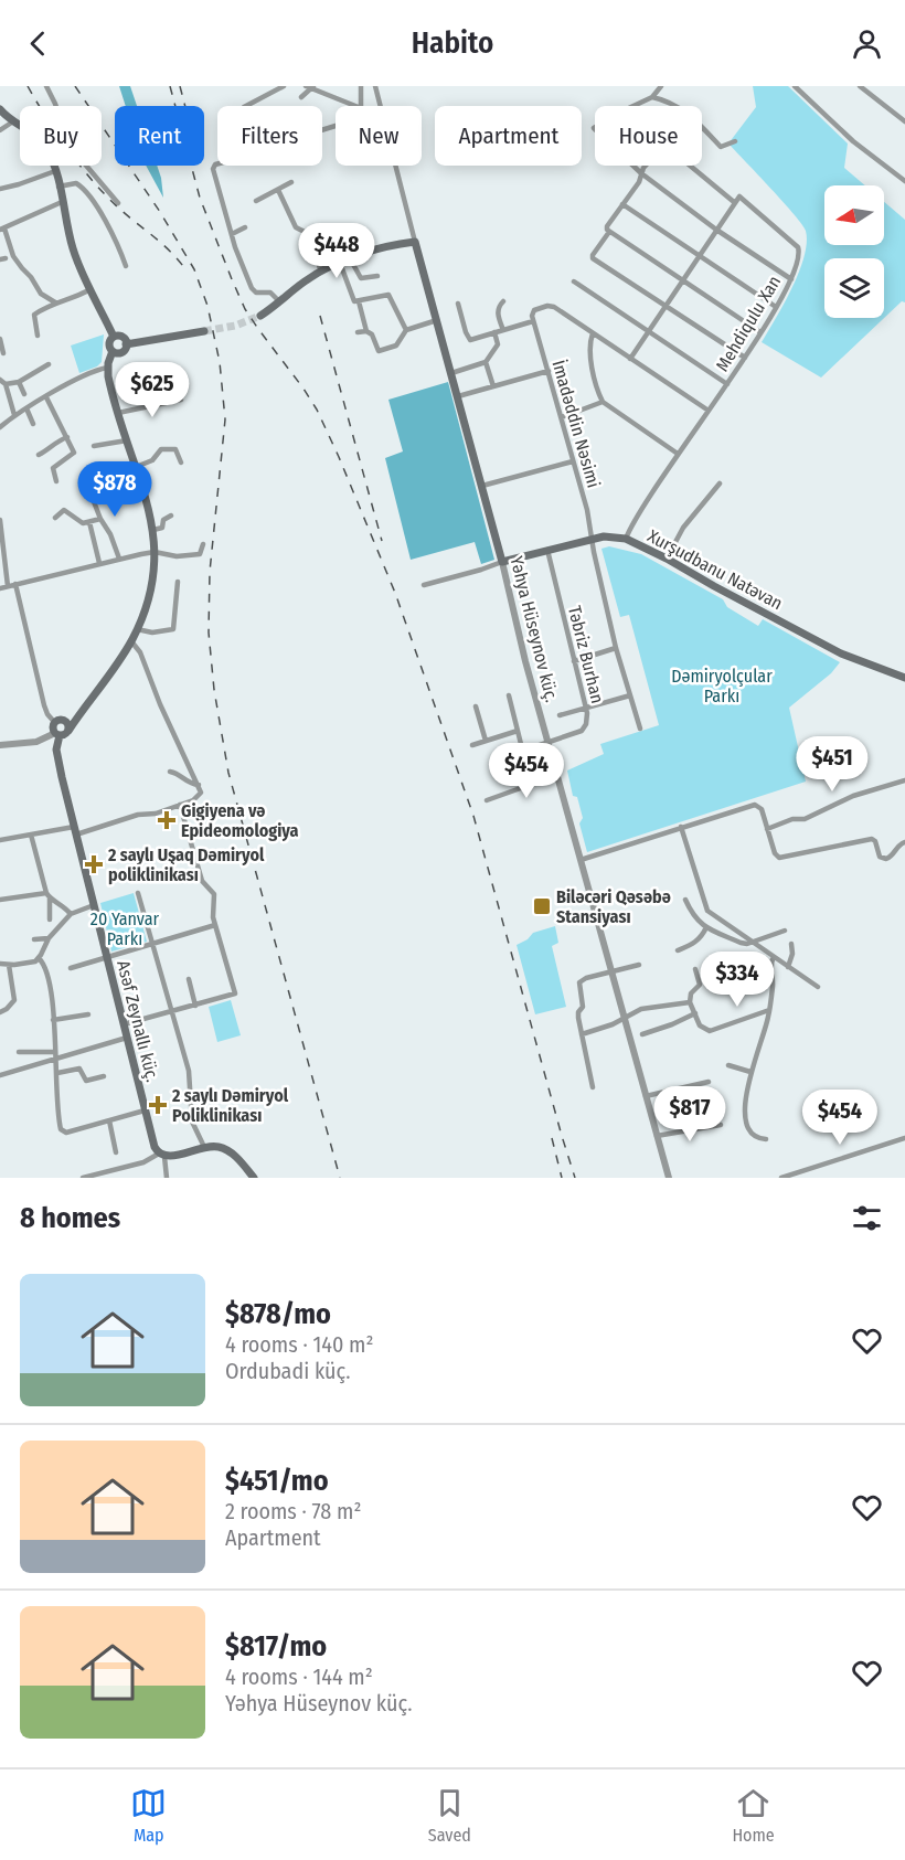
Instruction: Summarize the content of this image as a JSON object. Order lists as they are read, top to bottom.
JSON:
{
  "streets": {
    "main road": ["Xurşudbanu Natəvan", "Yəhya Hüseynov küç.", "Asəf Zeynallı küç."],
    "street": ["Mehdiqulu Xan", "İmadəddin Nəsimi", "Təbriz Burhan"]
  },
  "crossings": [
    ["Mehdiqulu Xan", "Xurşudbanu Natəvan"],
    ["İmadəddin Nəsimi", "Xurşudbanu Natəvan"],
    ["Xurşudbanu Natəvan", "Yəhya Hüseynov küç."],
    ["Xurşudbanu Natəvan", "Təbriz Burhan"],
    ["Yəhya Hüseynov küç.", "Təbriz Burhan"]
  ],
  "parks": ["Dəmiryolçular Parkı", "20 Yanvar Parkı"],
  "places": {
    "health": ["Gigiyena və Epideomologiya", "2 saylı Uşaq Dəmiryol poliklinikası", "2 saylı Dəmiryol Poliklinikası"],
    "transit": ["Biləcəri Qəsəbə Stansiyası"]
  },
  "north": "left",
  "page": {
    "header": "Habito",
    "chip": [
      "Buy",
      "Rent",
      "Filters",
      "New",
      "Apartment",
      "House"
    ],
    "price": [
      "$448",
      "$625",
      "$878",
      "$451",
      "$454",
      "$334",
      "$817",
      "$454"
    ],
    "heading": "8 homes",
    "list": [
      {
        "name": "$878/mo",
        "note": "4 rooms · 140 m² · Ordubadi küç."
      },
      {
        "name": "$451/mo",
        "note": "2 rooms · 78 m² · Apartment"
      },
      {
        "name": "$817/mo",
        "note": "4 rooms · 144 m² · Yəhya Hüseynov küç."
      }
    ],
    "tabs": ["Map", "Saved", "Home"]
  }
}
